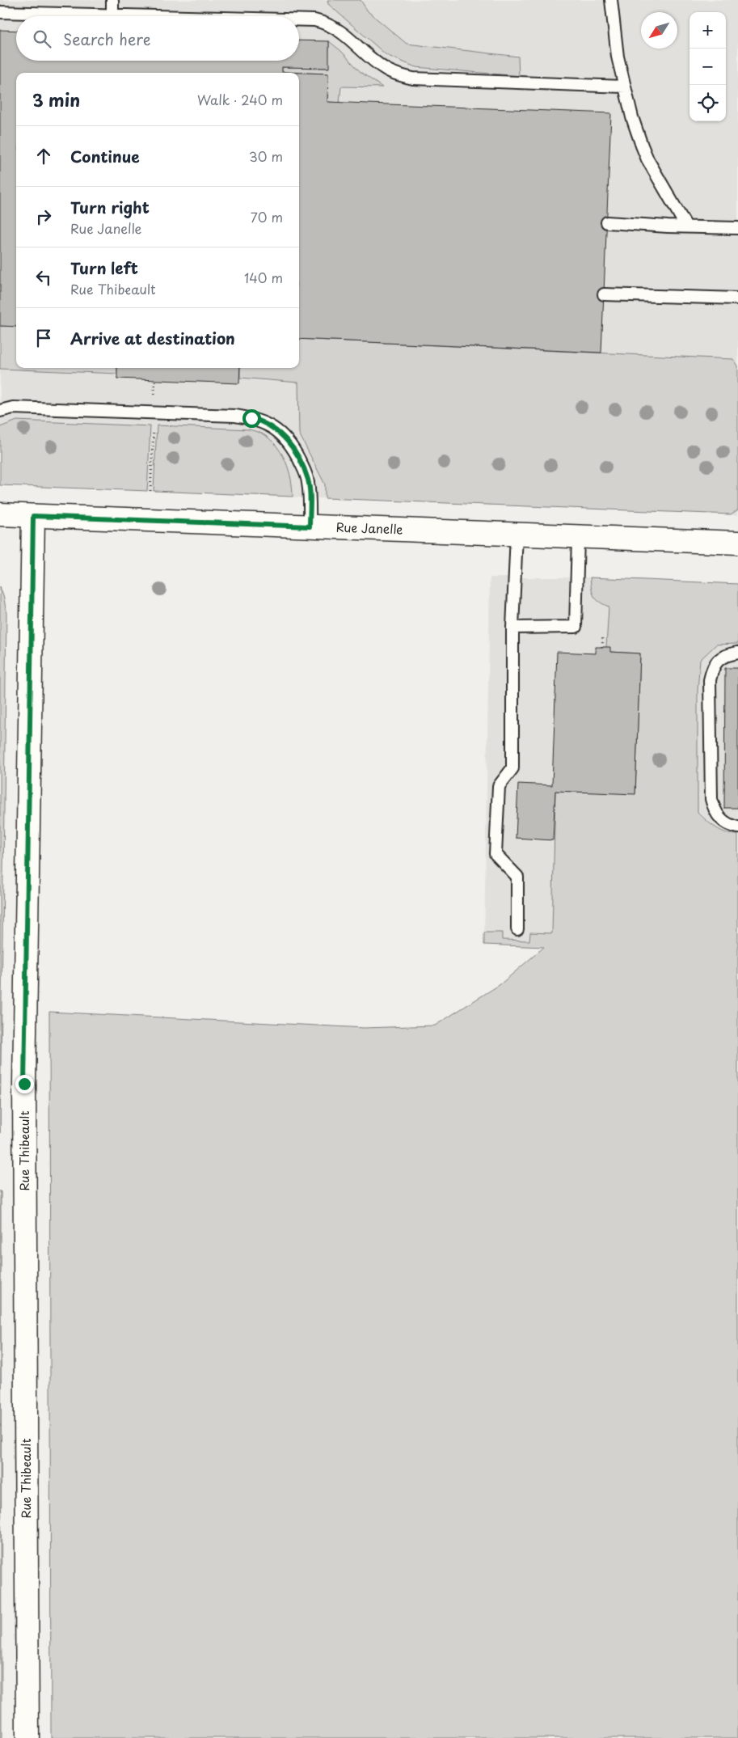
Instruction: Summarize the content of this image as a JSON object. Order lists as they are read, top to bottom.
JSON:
{
  "streets": {
    "street": ["Rue Janelle", "Rue Thibeault"]
  },
  "crossings": [
    ["Rue Janelle", "Rue Thibeault"]
  ],
  "north": "bottom left",
  "page": {
    "map_buttons": ["+", "−"],
    "search": "Search here",
    "heading": ["3 min", "Walk · 240 m"],
    "list": [
      ["Continue", "30 m"],
      ["Turn right", "Rue Janelle", "70 m"],
      ["Turn left", "Rue Thibeault", "140 m"],
      "Arrive at destination"
    ]
  }
}
